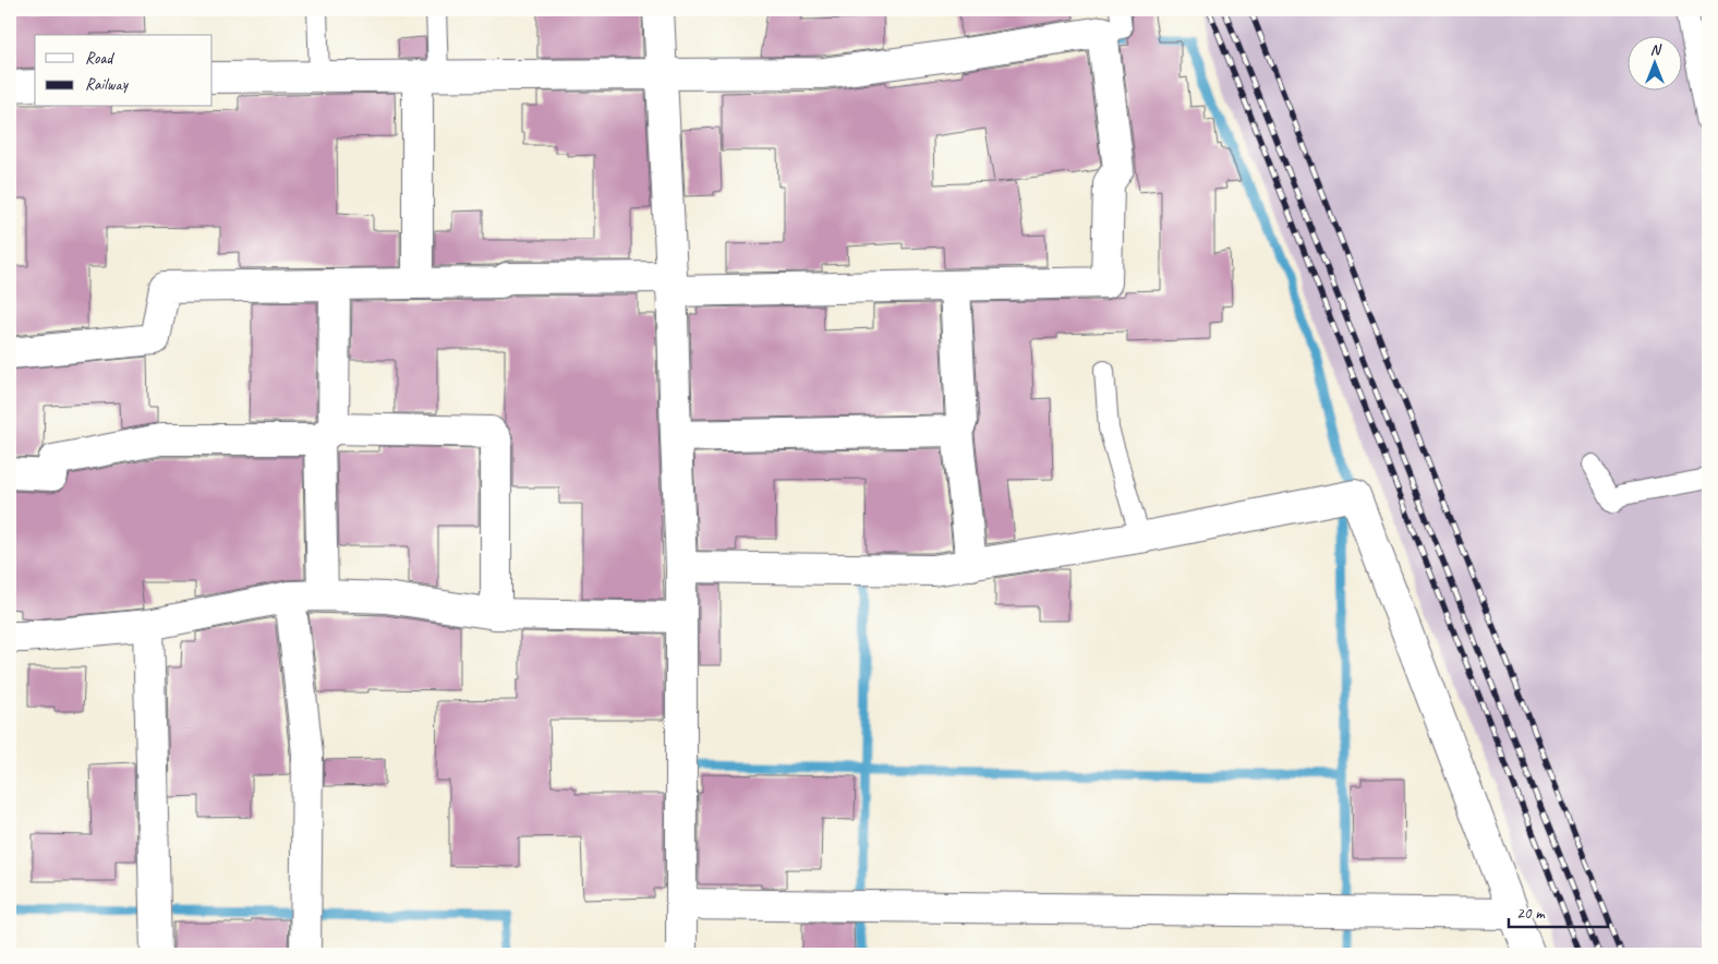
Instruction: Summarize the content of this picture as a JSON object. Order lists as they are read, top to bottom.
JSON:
{
  "legend": ["Road", "Railway"],
  "scale_bar": "20 m",
  "north": "top"
}
